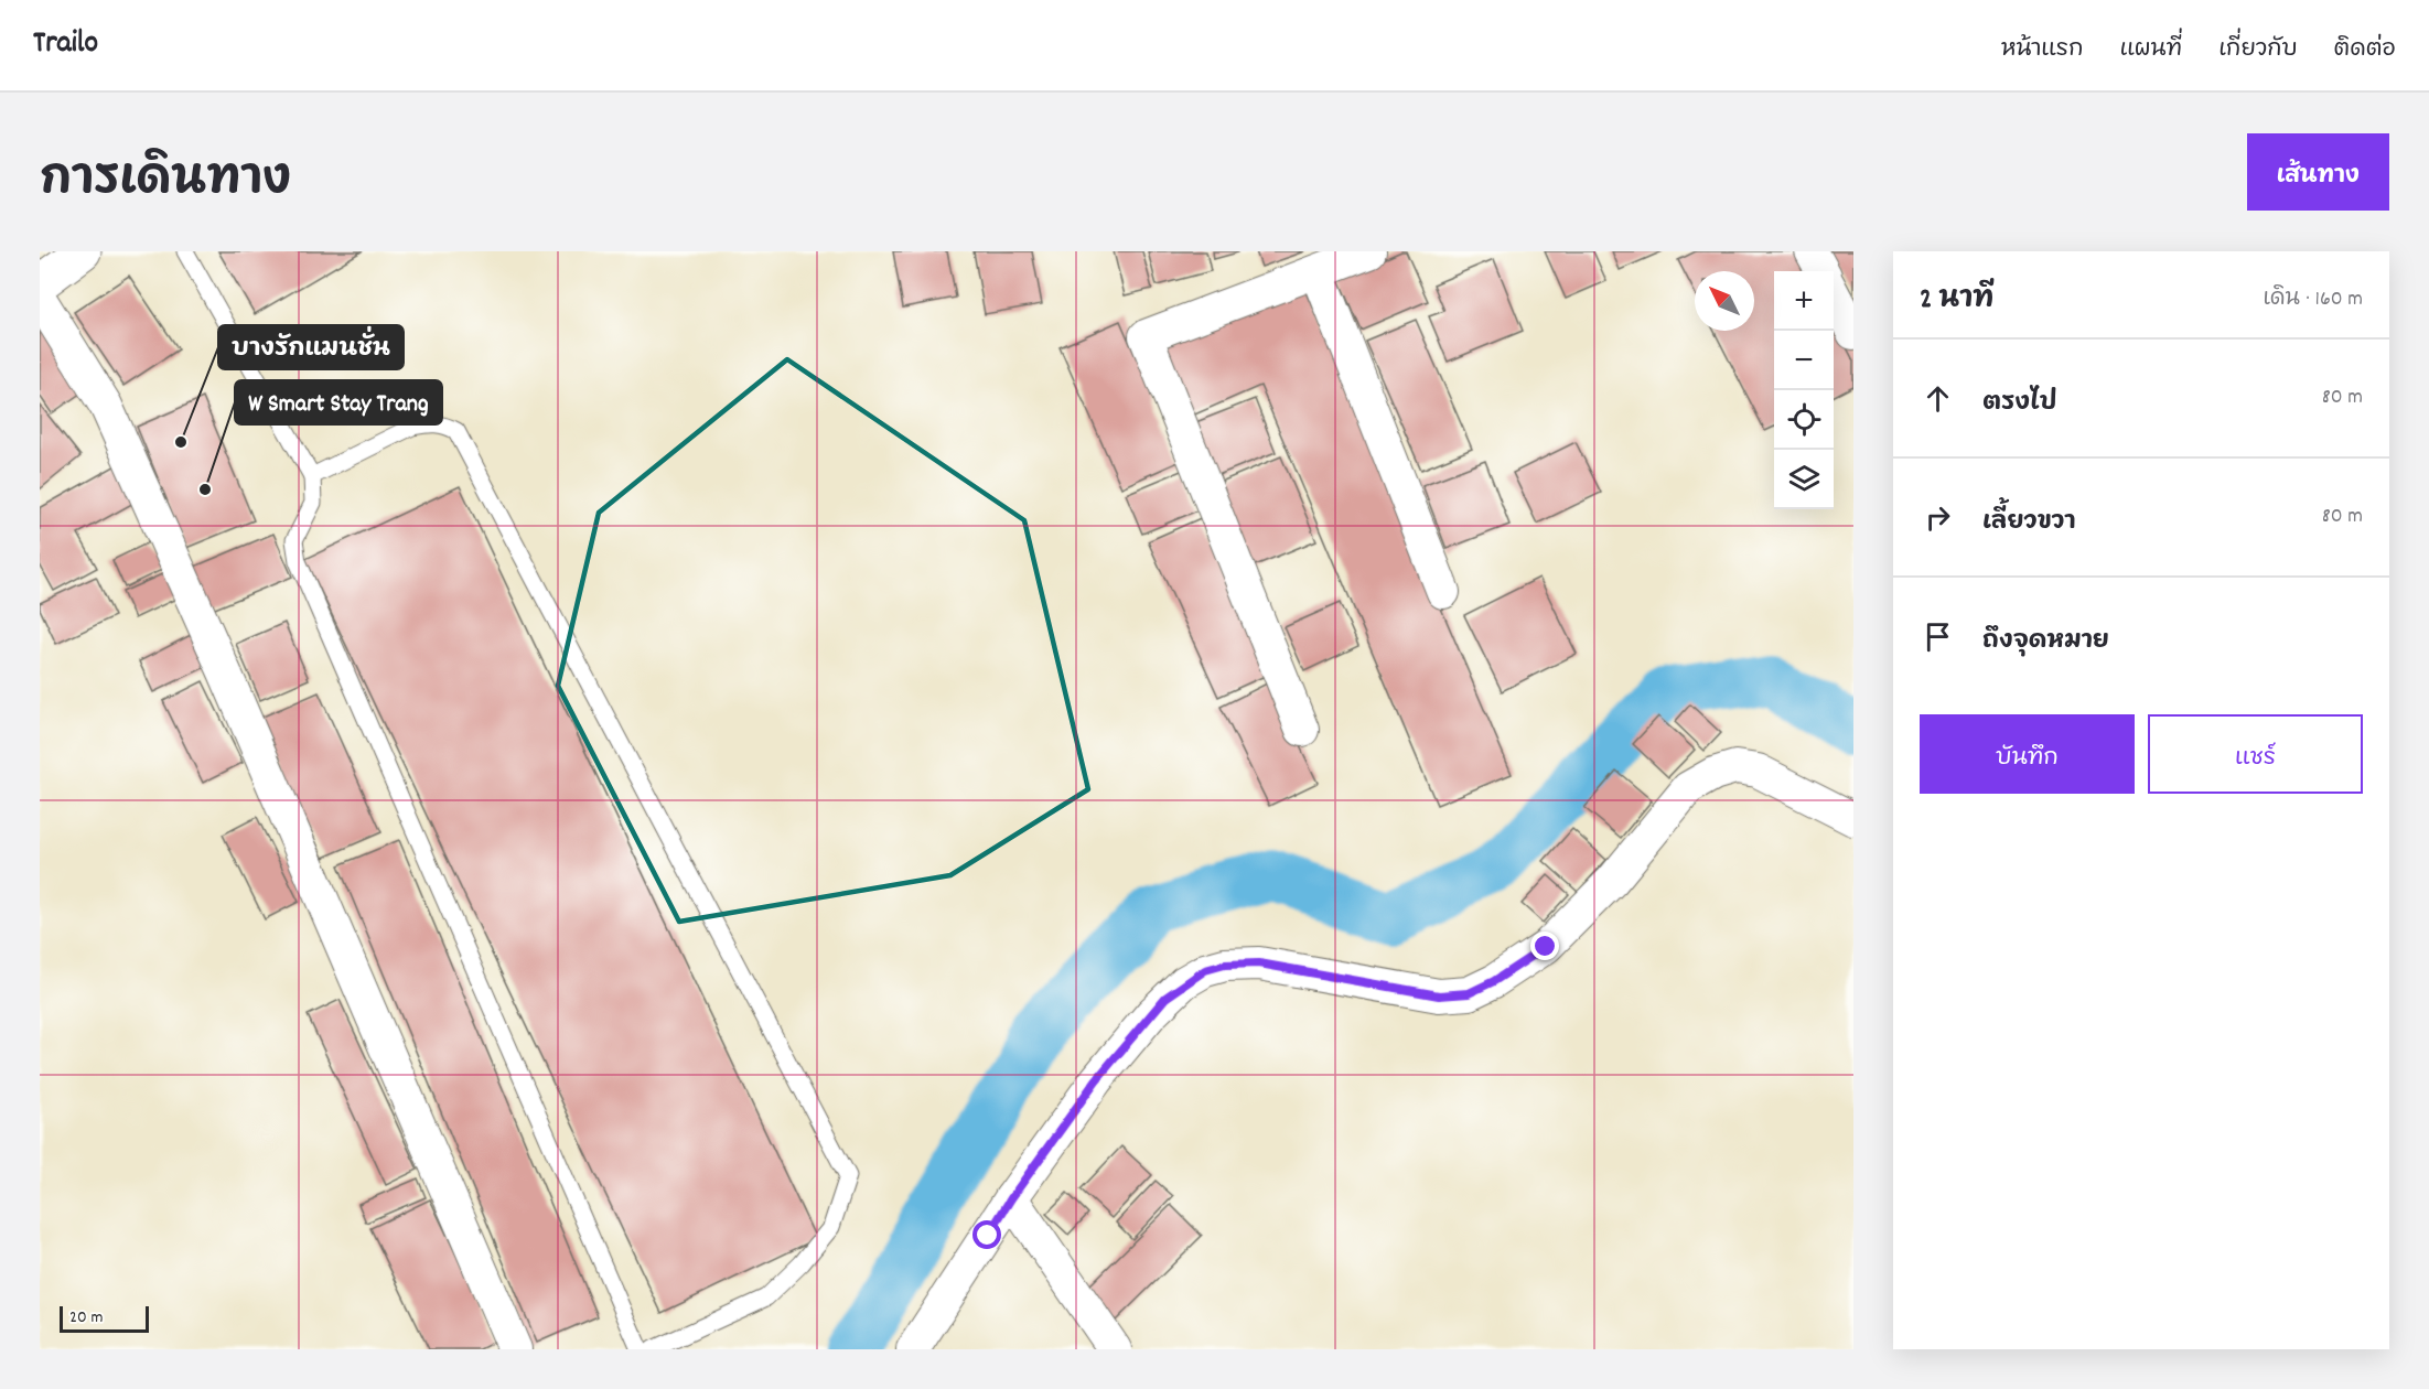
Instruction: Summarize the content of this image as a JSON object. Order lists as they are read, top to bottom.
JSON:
{
  "places": ["บางรักแมนชั่น", "W Smart Stay Trang"],
  "scale_bar": "20 m",
  "north": "top left",
  "page": {
    "header": "Trailo",
    "nav": [
      "หน้าแรก",
      "แผนที่",
      "เกี่ยวกับ",
      "ติดต่อ"
    ],
    "title": "การเดินทาง",
    "buttons": [
      "เส้นทาง",
      ["บันทึก", "แชร์"]
    ],
    "heading": ["2 นาที", "เดิน · 160 m"],
    "map_buttons": ["+", "−"],
    "list": [
      ["ตรงไป", "80 m"],
      ["เลี้ยวขวา", "80 m"],
      "ถึงจุดหมาย"
    ],
    "scale": "20 m"
  }
}
